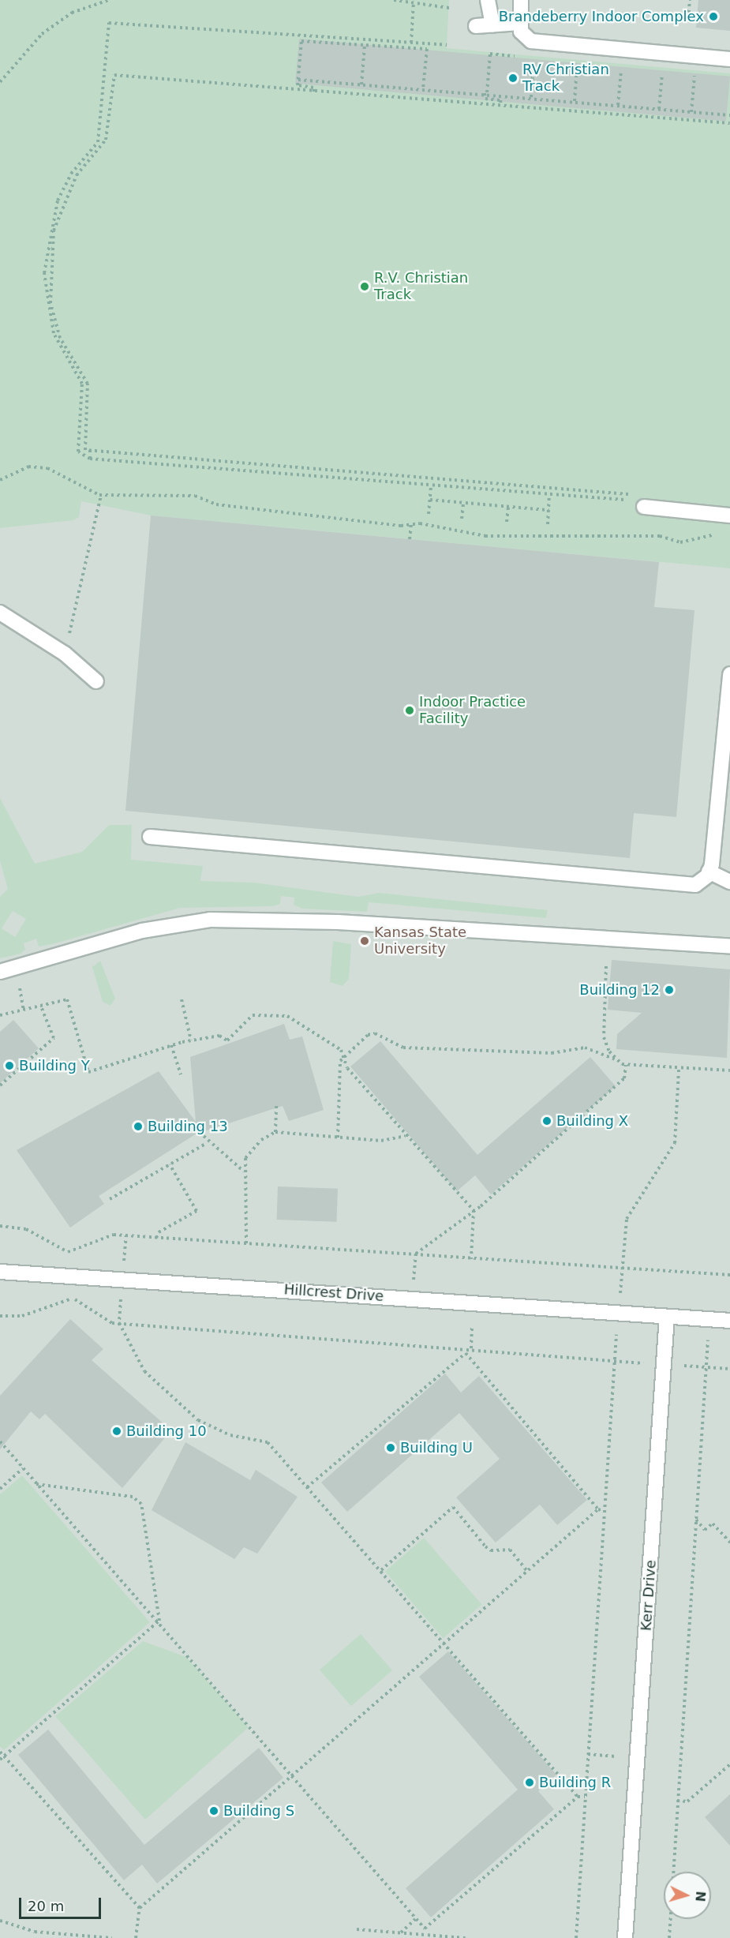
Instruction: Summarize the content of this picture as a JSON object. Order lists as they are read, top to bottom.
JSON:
{
  "streets": {
    "street": ["Hillcrest Drive", "Kerr Drive"]
  },
  "crossings": [
    ["Hillcrest Drive", "Kerr Drive"]
  ],
  "places": [
    "Brandeberry Indoor Complex",
    "RV Christian Track",
    "R.V. Christian Track",
    "Indoor Practice Facility",
    "Kansas State University",
    "Building 12",
    "Building Y",
    "Building X",
    "Building 13",
    "Building 10",
    "Building U",
    "Building R",
    "Building S"
  ],
  "scale_bar": "20 m",
  "north": "right"
}
